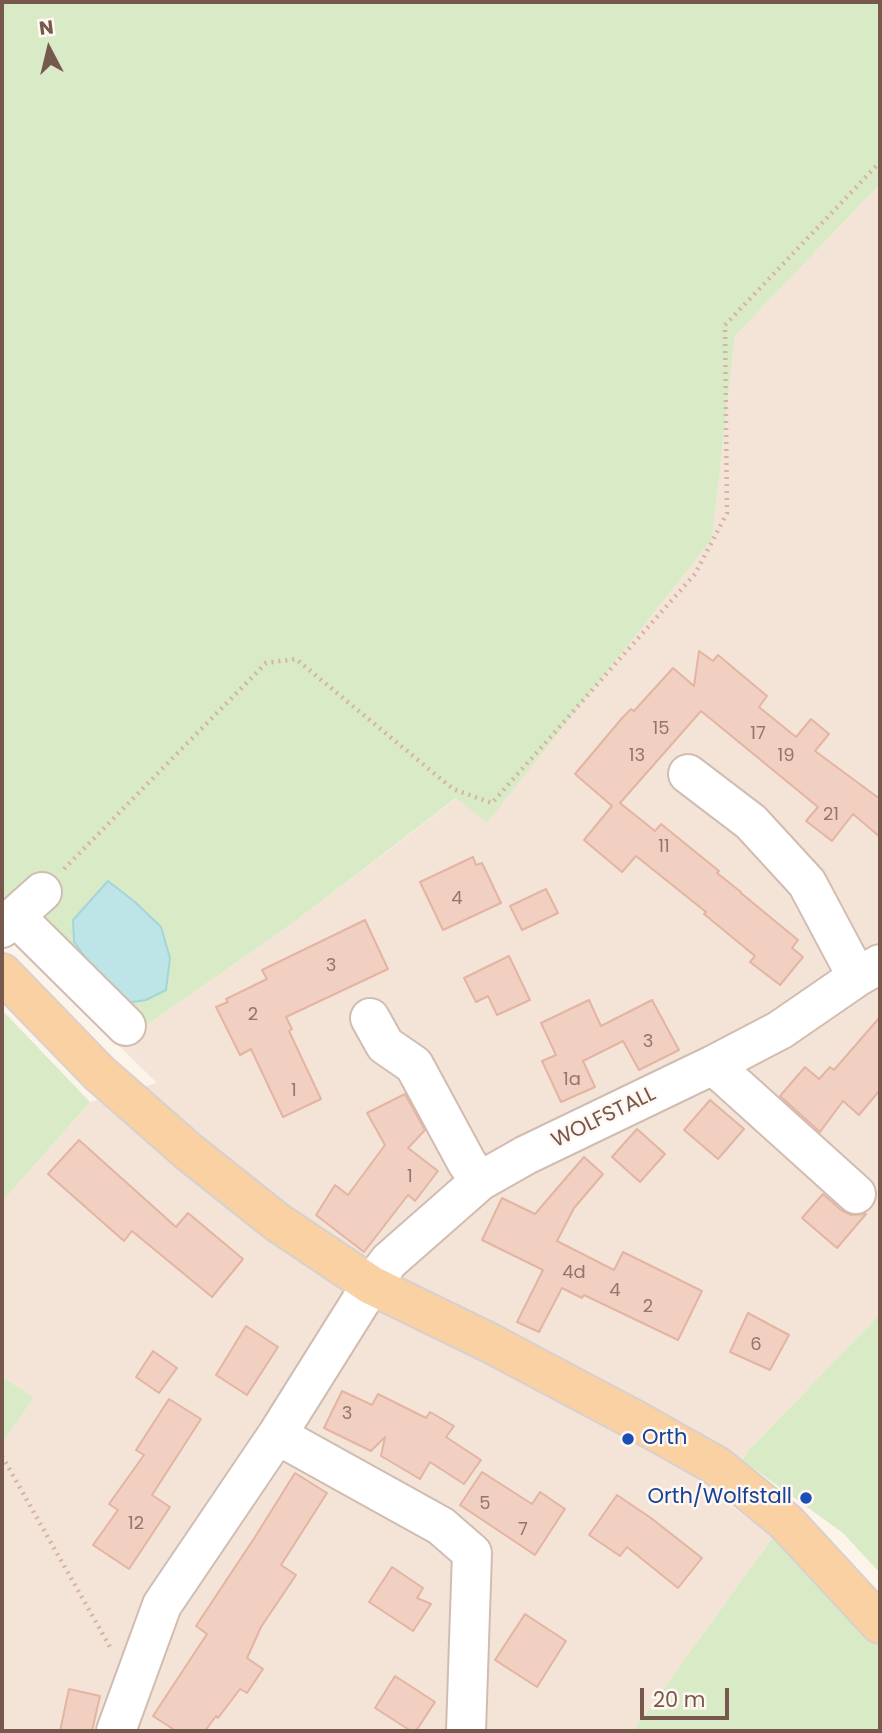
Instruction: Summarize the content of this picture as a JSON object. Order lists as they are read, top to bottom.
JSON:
{
  "streets": {
    "street": ["WOLFSTALL"]
  },
  "places": ["Orth", "Orth/Wolfstall"],
  "house_numbers": [
    "15",
    "17",
    "13",
    "19",
    "21",
    "11",
    "4",
    "3",
    "2",
    "3",
    "1a",
    "1",
    "1",
    "4d",
    "4",
    "2",
    "6",
    "3",
    "5",
    "12",
    "7"
  ],
  "scale_bar": "20 m",
  "north": "top"
}
